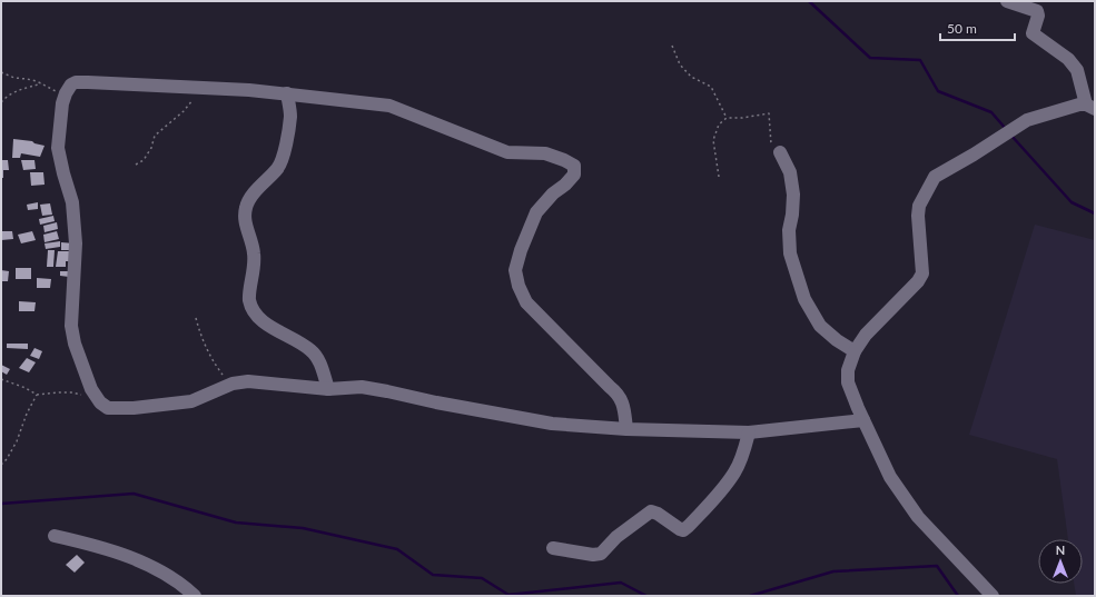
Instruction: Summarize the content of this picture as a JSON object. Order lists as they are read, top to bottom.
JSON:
{
  "scale_bar": "50 m",
  "north": "top"
}
